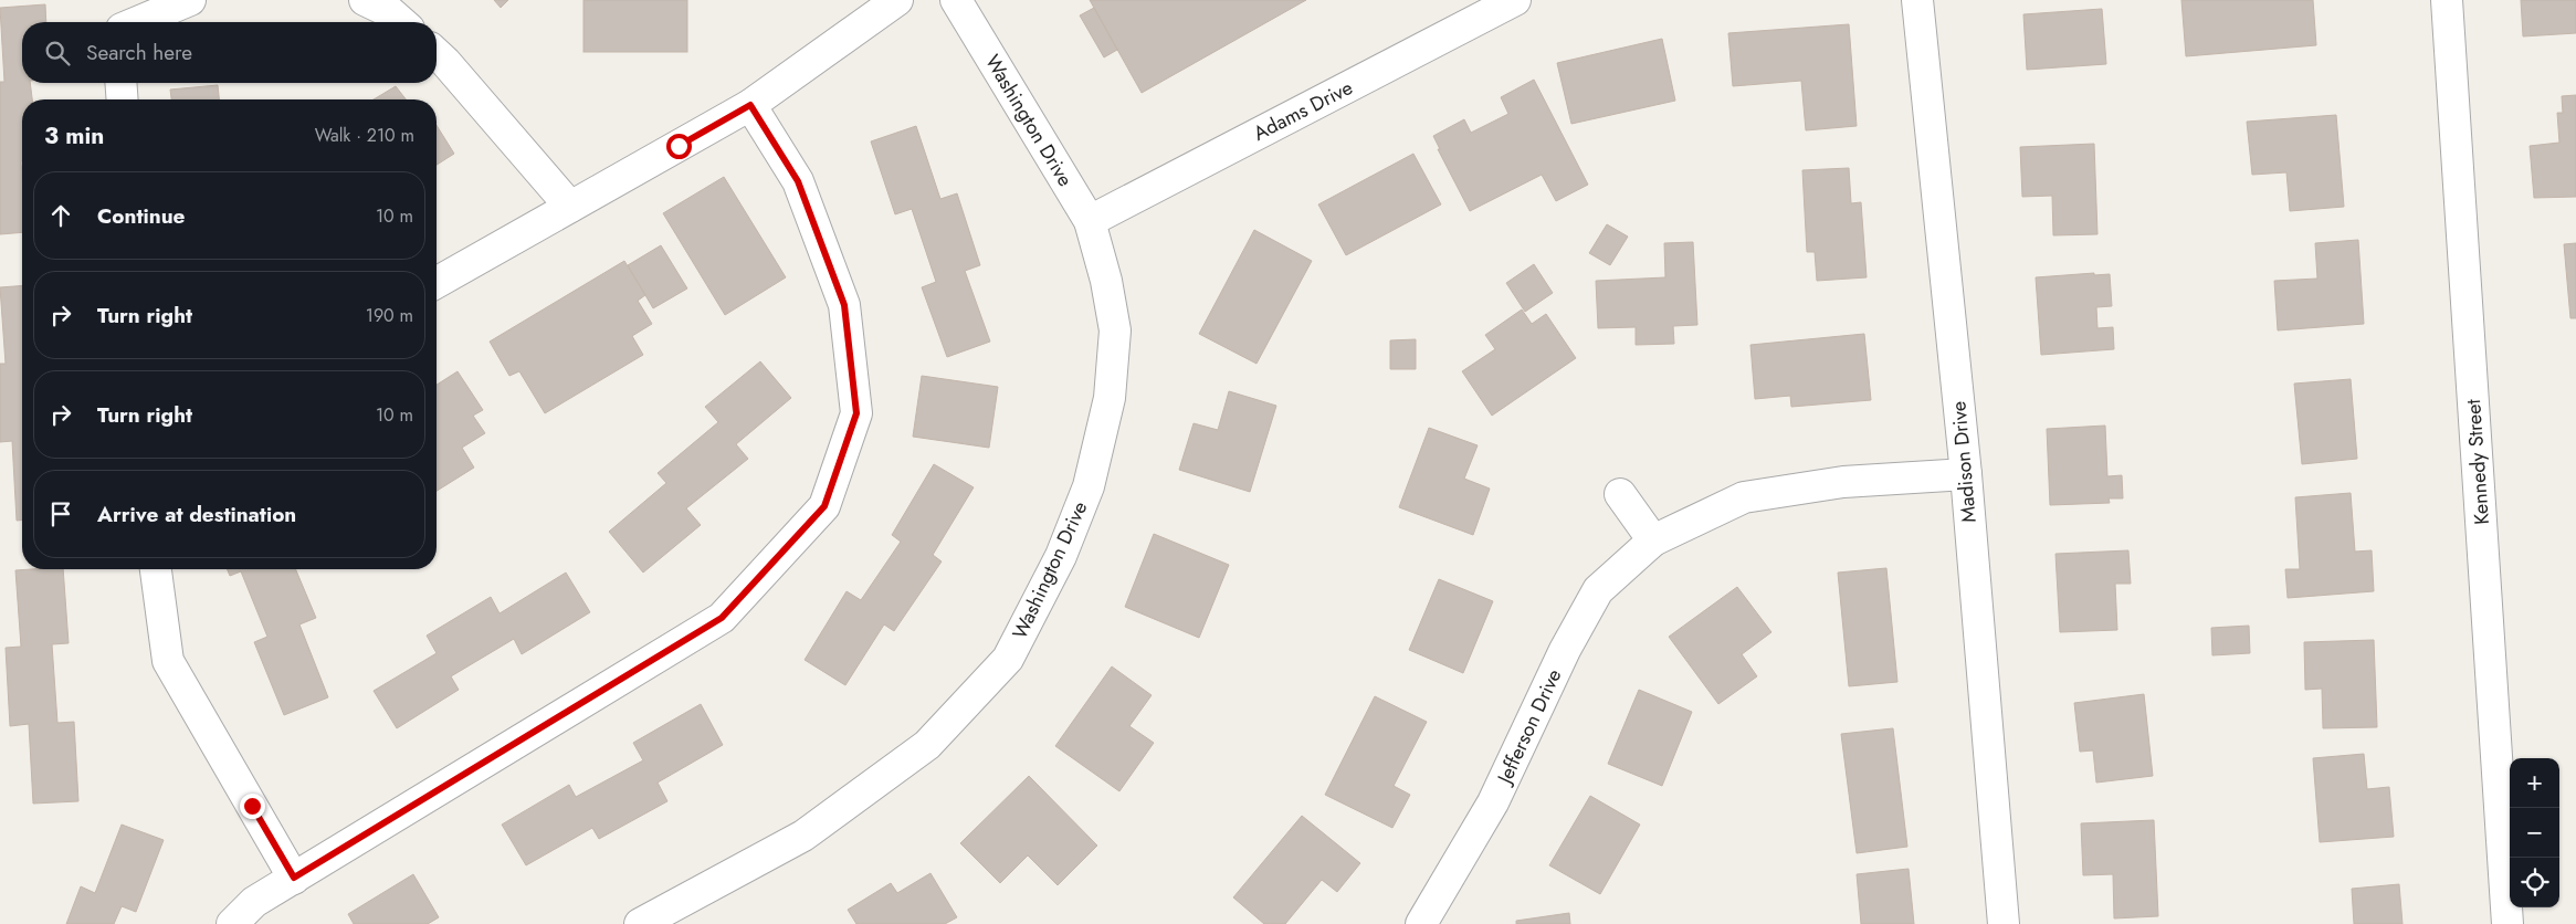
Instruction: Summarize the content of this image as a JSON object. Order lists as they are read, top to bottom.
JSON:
{
  "streets": {
    "street": [
      "Adams Drive",
      "Washington Drive",
      "Madison Drive",
      "Kennedy Street",
      "Jefferson Drive"
    ]
  },
  "crossings": [
    ["Adams Drive", "Washington Drive"],
    ["Madison Drive", "Jefferson Drive"]
  ],
  "page": {
    "search": "Search here",
    "heading": ["3 min", "Walk · 210 m"],
    "list": [
      ["Continue", "10 m"],
      ["Turn right", "190 m"],
      ["Turn right", "10 m"],
      "Arrive at destination"
    ],
    "map_buttons": ["+", "−"]
  }
}
